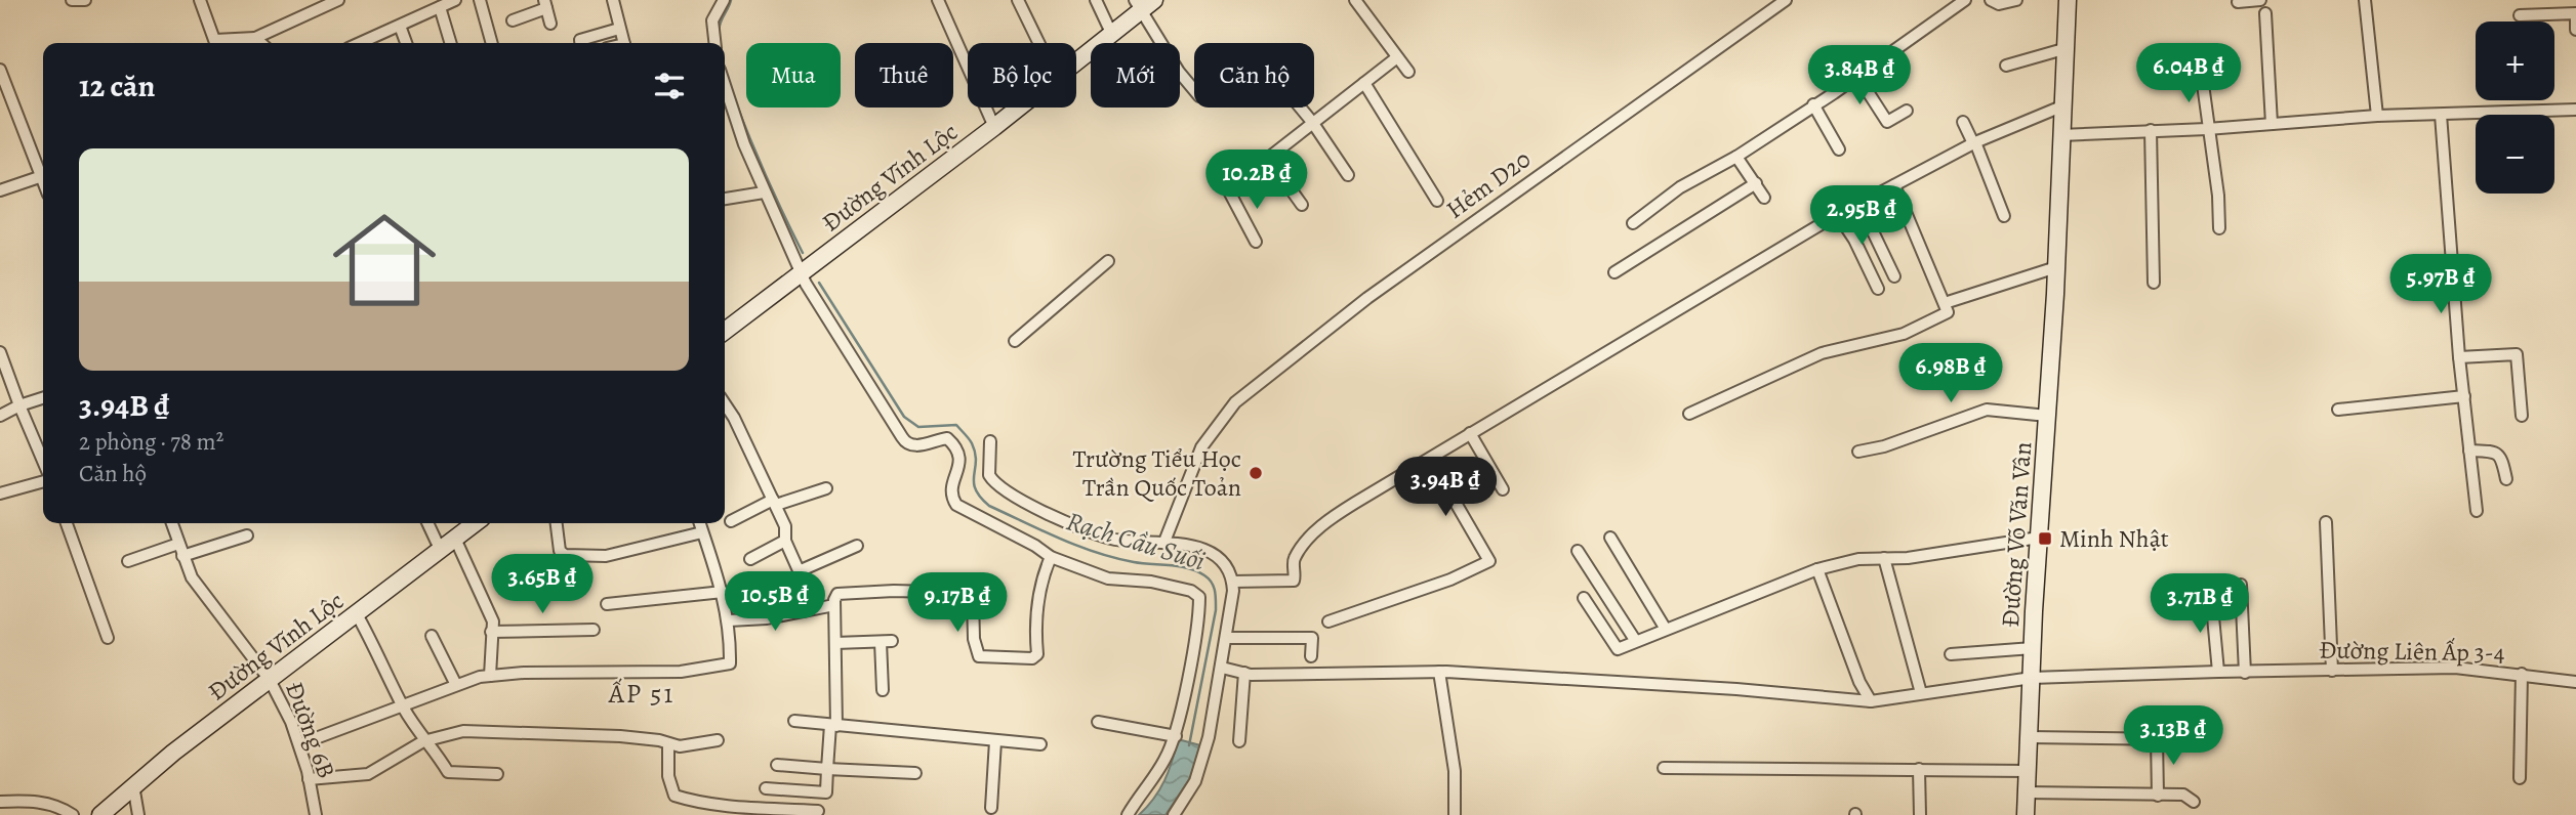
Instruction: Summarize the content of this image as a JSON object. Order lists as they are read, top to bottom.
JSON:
{
  "streets": {
    "main road": ["Đường Vĩnh Lộc", "Đường Võ Văn Vân"],
    "street": ["Hẻm D20", "Đường Liên Ấp 3-4", "Đường 6B"]
  },
  "crossings": [
    ["Đường Vĩnh Lộc", "Đường 6B"],
    ["Đường Võ Văn Vân", "Đường Liên Ấp 3-4"]
  ],
  "districts": ["ẤP 51"],
  "water": ["Rạch Cầu Suối"],
  "places": {
    "other": ["Trường Tiểu Học Trần Quốc Toản"],
    "transit": ["Minh Nhật"]
  },
  "page": {
    "map_buttons": ["+", "−"],
    "price": [
      "6.04B ₫",
      "3.84B ₫",
      "10.2B ₫",
      "2.95B ₫",
      "5.97B ₫",
      "6.98B ₫",
      "3.94B ₫",
      "3.65B ₫",
      "10.5B ₫",
      "9.17B ₫",
      "3.71B ₫",
      "3.13B ₫"
    ],
    "chip": [
      "Mua",
      "Thuê",
      "Bộ lọc",
      "Mới",
      "Căn hộ"
    ],
    "heading": "12 căn",
    "list": [
      {
        "name": "3.94B ₫",
        "note": "2 phòng · 78 m² · Căn hộ"
      }
    ]
  }
}
